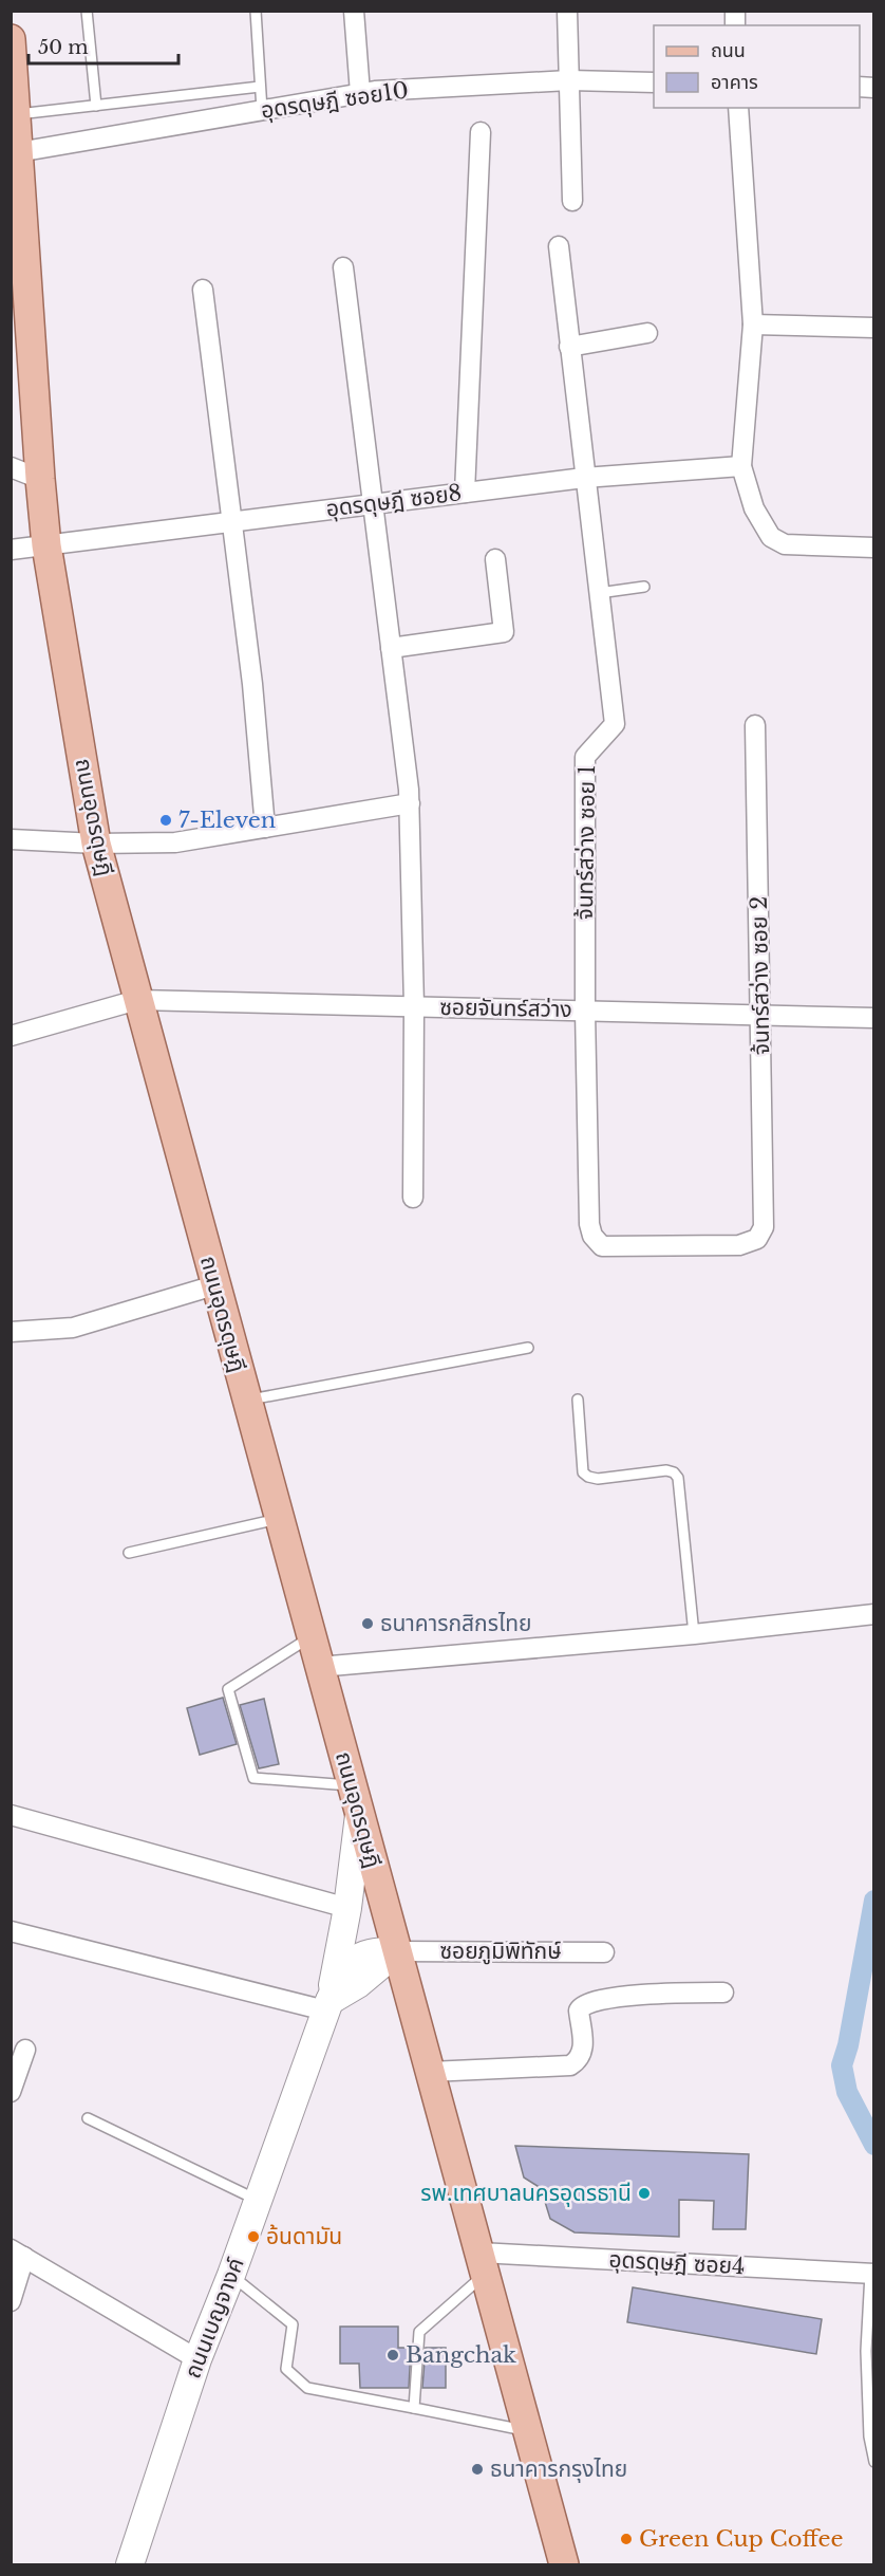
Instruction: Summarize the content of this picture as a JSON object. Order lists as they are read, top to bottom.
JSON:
{
  "streets": {
    "main road": ["ถนนอุดรดุษฎี"],
    "street": [
      "อุดรดุษฎี ซอย10",
      "อุดรดุษฎี ซอย8",
      "จ้นทร์สว่าง ซอย 1",
      "จ้นทร์สว่าง ซอย 2",
      "ซอยจันทร์สว่าง",
      "ซอยภูมิพิทักษ์",
      "อุดรดุษฎี ซอย4",
      "ถนนเบญจางค์"
    ]
  },
  "crossings": [
    ["อุดรดุษฎี ซอย10", "ถนนอุดรดุษฎี"],
    ["อุดรดุษฎี ซอย8", "ถนนอุดรดุษฎี"],
    ["อุดรดุษฎี ซอย8", "จ้นทร์สว่าง ซอย 1"],
    ["ถนนอุดรดุษฎี", "ซอยจันทร์สว่าง"],
    ["ถนนอุดรดุษฎี", "ซอยภูมิพิทักษ์"],
    ["ถนนอุดรดุษฎี", "อุดรดุษฎี ซอย4"],
    ["ถนนอุดรดุษฎี", "ถนนเบญจางค์"],
    ["จ้นทร์สว่าง ซอย 1", "จ้นทร์สว่าง ซอย 2"],
    ["จ้นทร์สว่าง ซอย 1", "ซอยจันทร์สว่าง"],
    ["จ้นทร์สว่าง ซอย 2", "ซอยจันทร์สว่าง"],
    ["ซอยภูมิพิทักษ์", "ถนนเบญจางค์"]
  ],
  "places": [
    "7-Eleven",
    "ธนาคารกสิกรไทย",
    "รพ.เทศบาลนครอุดรธานี",
    "อ้นดามัน",
    "Bangchak",
    "ธนาคารกรุงไทย",
    "Green Cup Coffee"
  ],
  "legend": ["ถนน", "อาคาร"],
  "scale_bar": "50 m"
}
